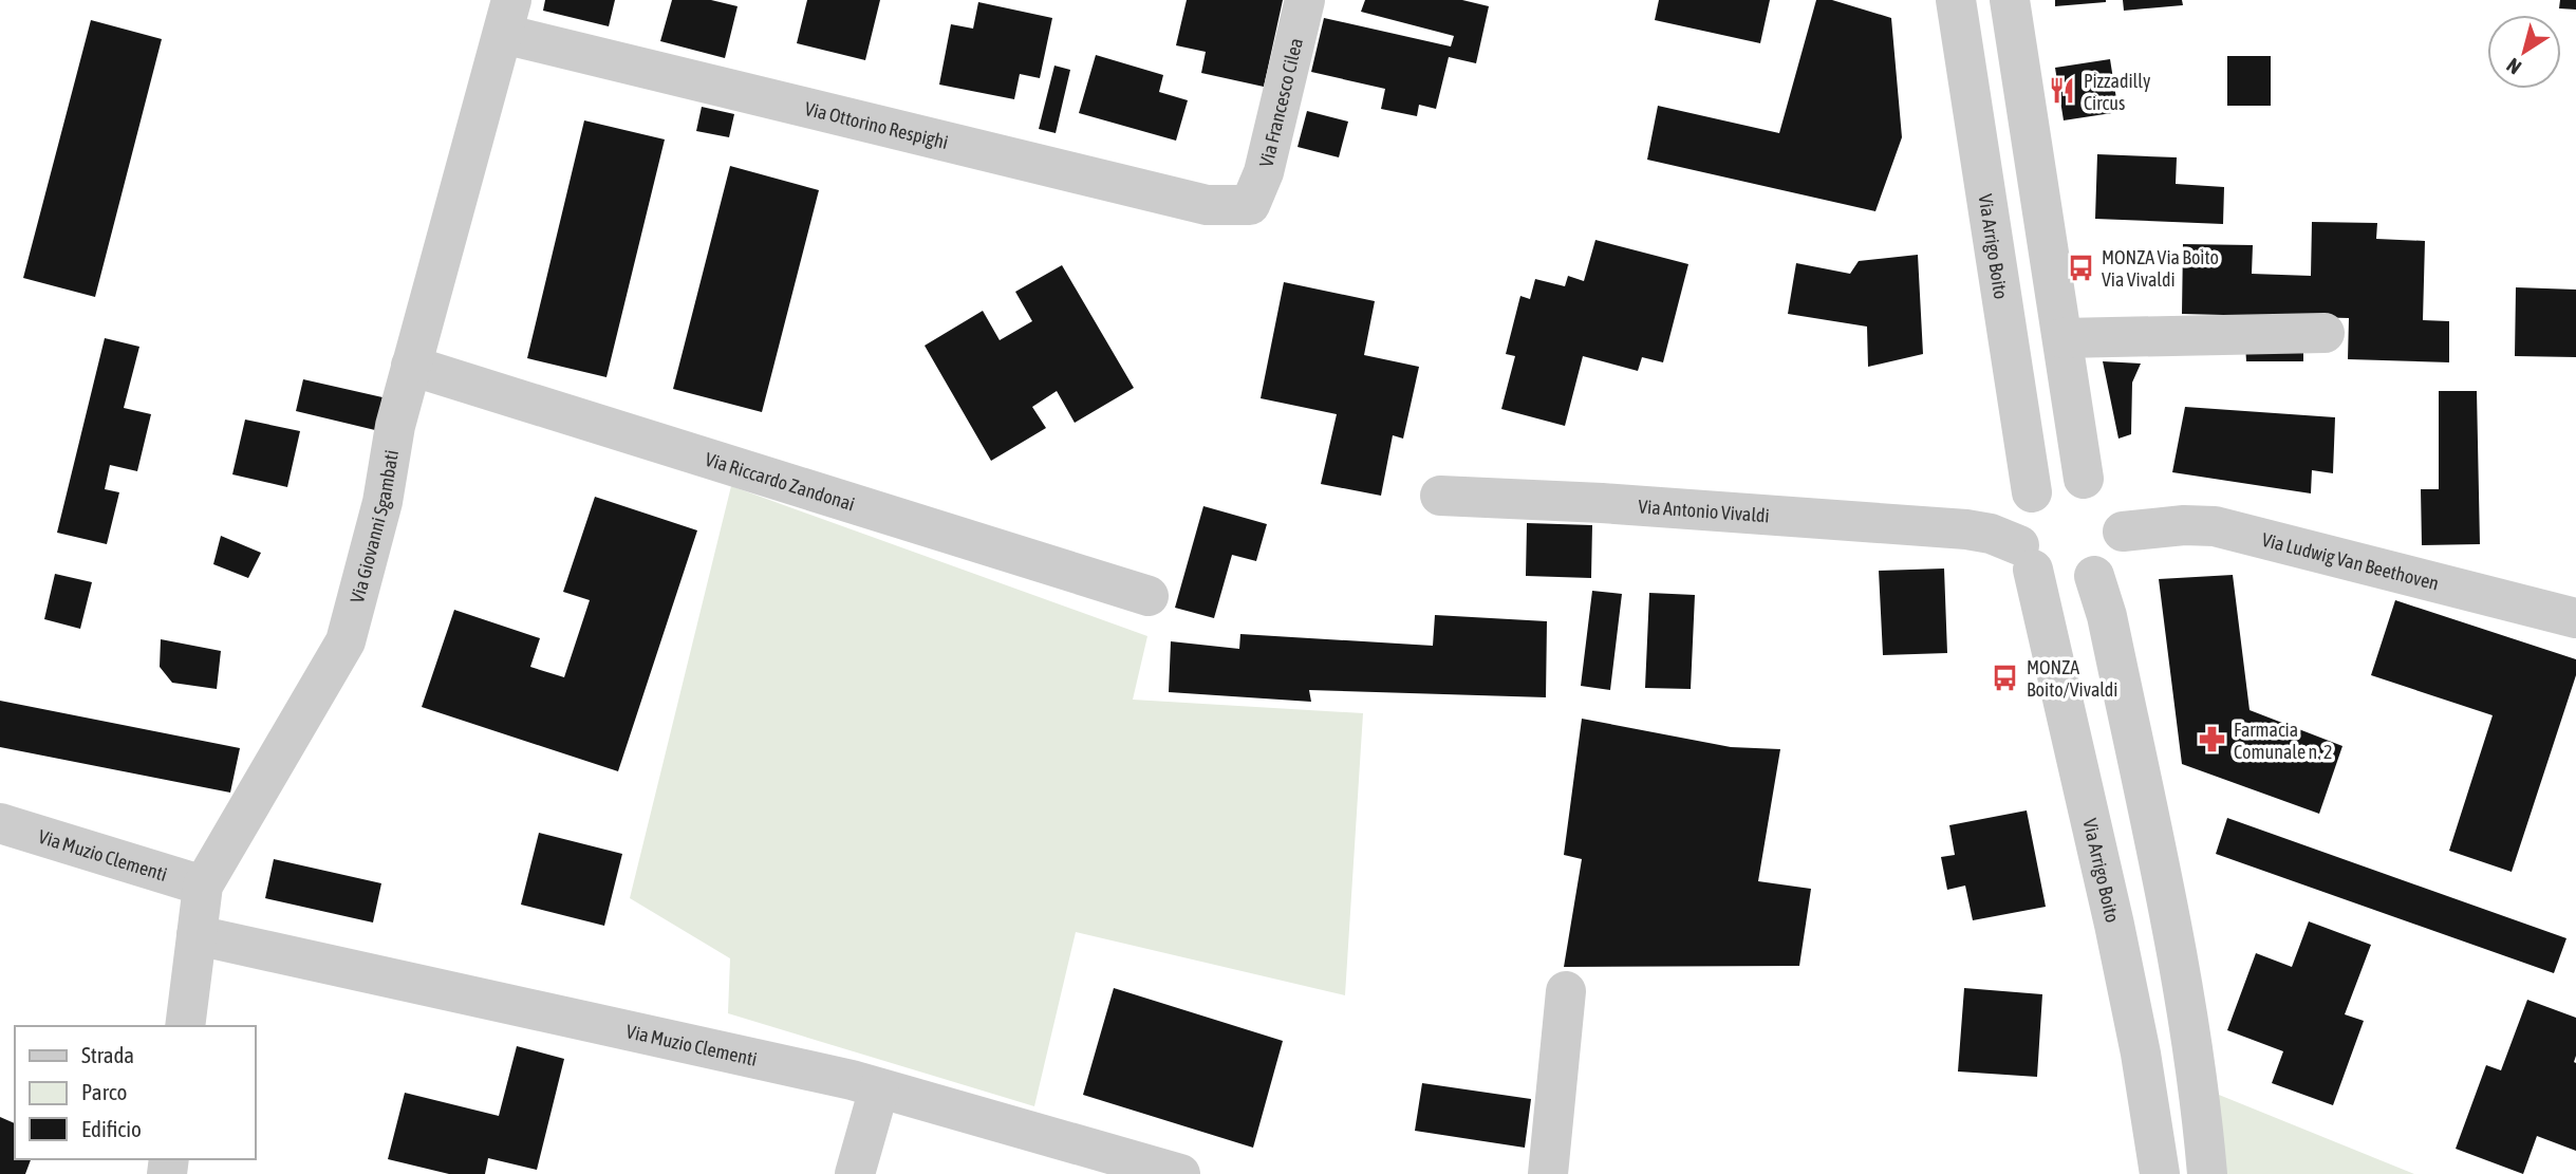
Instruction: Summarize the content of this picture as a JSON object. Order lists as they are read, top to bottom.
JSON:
{
  "streets": {
    "street": [
      "Via Francesco Cilea",
      "Via Ottorino Respighi",
      "Via Arrigo Boito",
      "Via Riccardo Zandonai",
      "Via Antonio Vivaldi",
      "Via Giovanni Sgambati",
      "Via Ludwig Van Beethoven",
      "Via Muzio Clementi"
    ]
  },
  "crossings": [
    ["Via Francesco Cilea", "Via Ottorino Respighi"],
    ["Via Ottorino Respighi", "Via Giovanni Sgambati"],
    ["Via Arrigo Boito", "Via Antonio Vivaldi"],
    ["Via Arrigo Boito", "Via Ludwig Van Beethoven"],
    ["Via Riccardo Zandonai", "Via Giovanni Sgambati"],
    ["Via Antonio Vivaldi", "Via Ludwig Van Beethoven"],
    ["Via Giovanni Sgambati", "Via Muzio Clementi"]
  ],
  "places": {
    "restaurant": ["Pizzadilly Circus"],
    "bus stop": ["MONZA Via Boito Via Vivaldi", "MONZA Boito/Vivaldi"],
    "pharmacy": ["Farmacia Comunale n. 2"]
  },
  "legend": ["Strada", "Parco", "Edificio"],
  "north": "bottom left"
}
